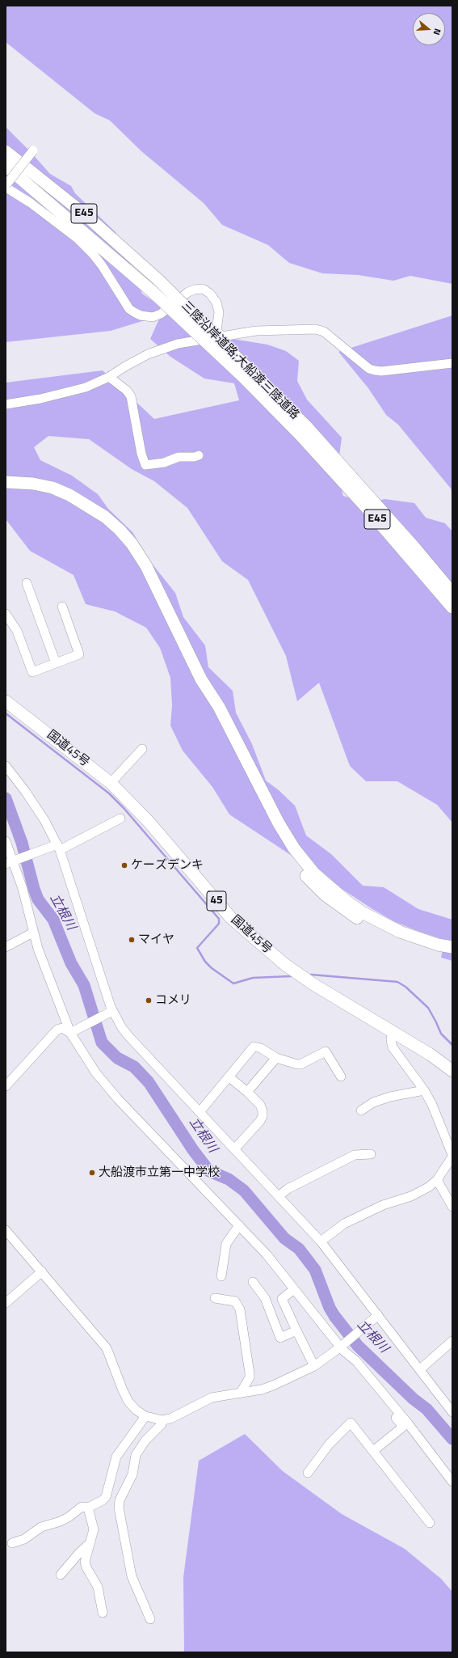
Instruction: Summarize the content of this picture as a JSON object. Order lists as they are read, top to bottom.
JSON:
{
  "streets": {
    "highway": [
      "E45",
      "三陸沿岸道路;大船渡三陸道路",
      "国道45号",
      "45"
    ]
  },
  "water": ["立根川"],
  "places": [
    "ケーズデンキ",
    "マイヤ",
    "コメリ",
    "大船渡市立第一中学校"
  ],
  "north": "right"
}
